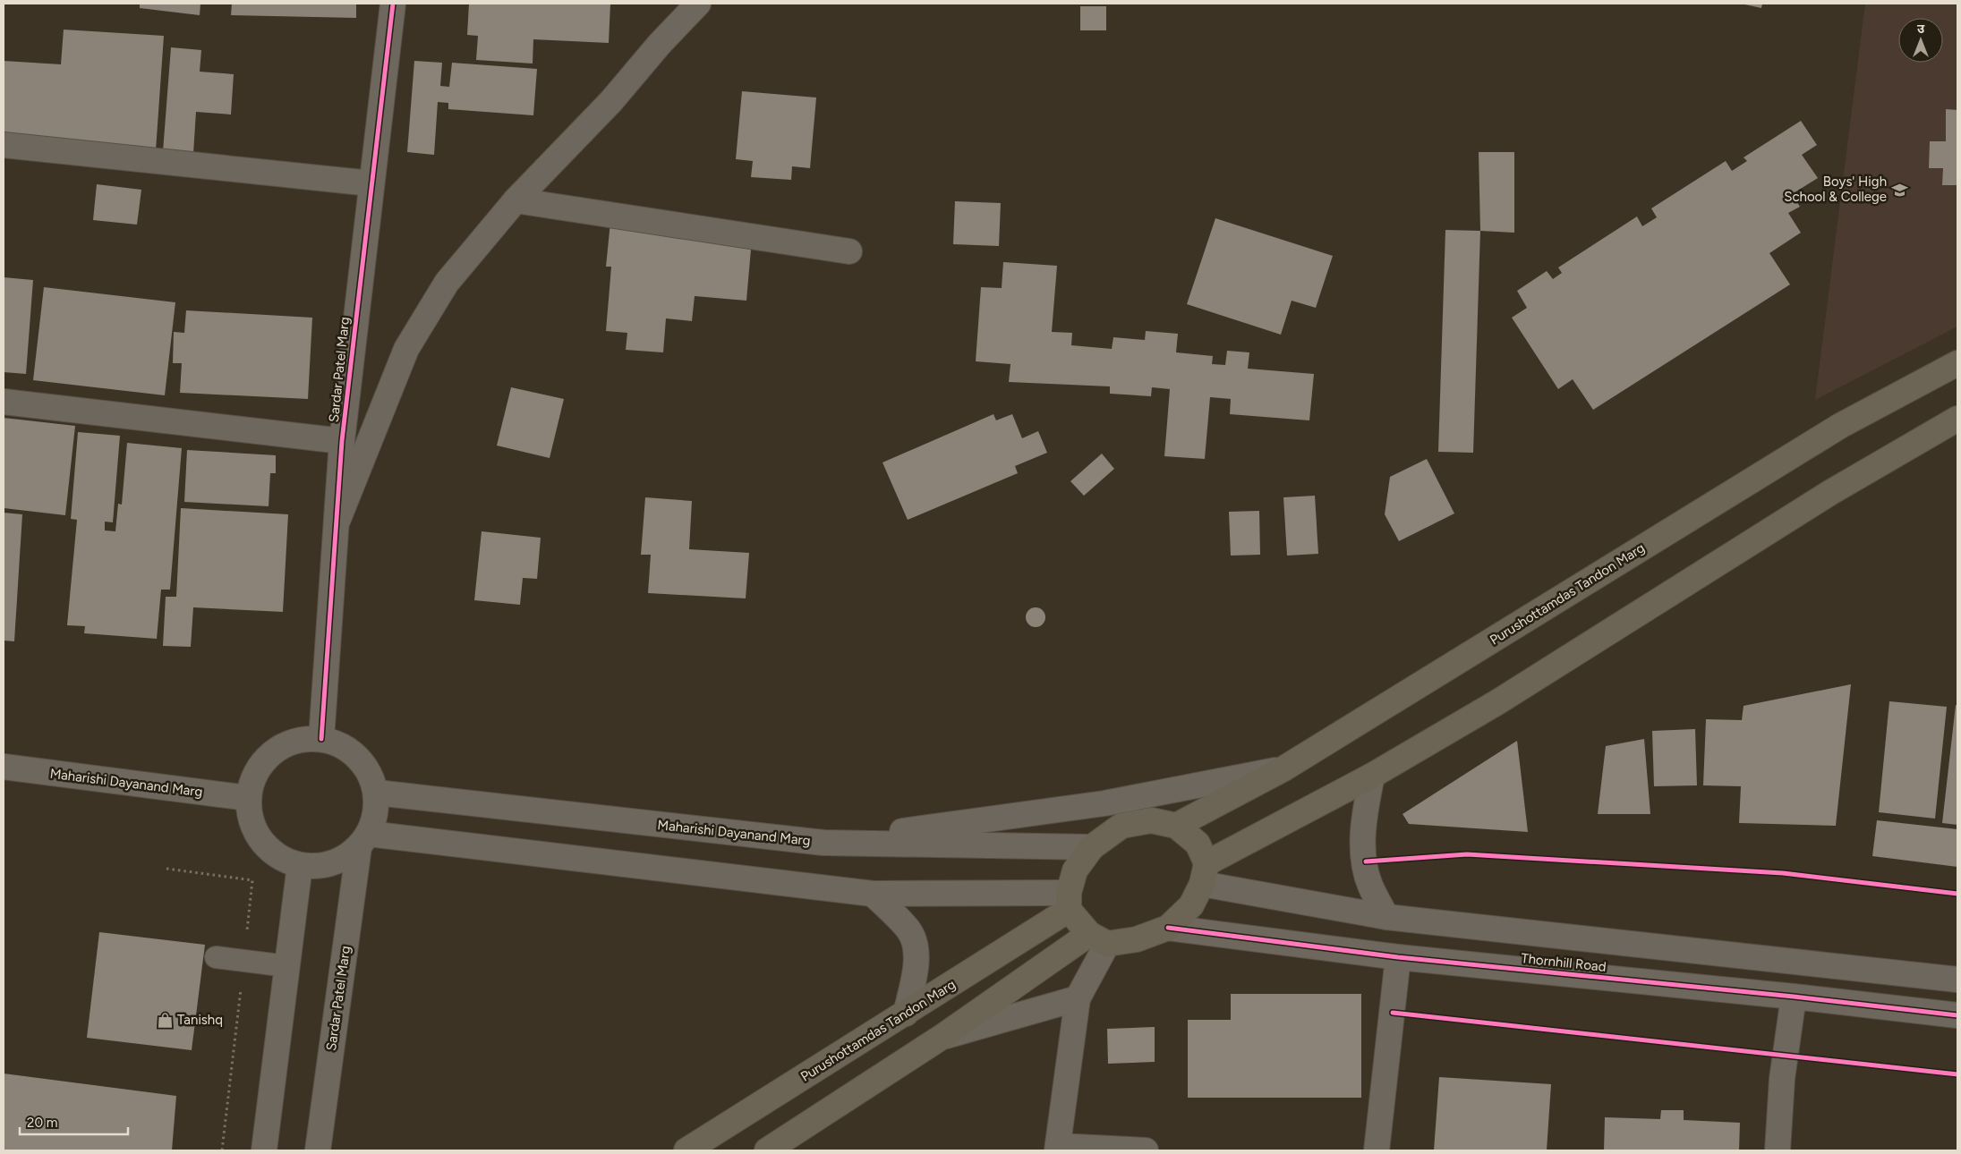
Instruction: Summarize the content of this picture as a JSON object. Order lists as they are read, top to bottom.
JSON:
{
  "streets": {
    "main road": ["Purushottamdas Tandon Marg"],
    "street": ["Sardar Patel Marg", "Maharishi Dayanand Marg", "Thornhill Road"]
  },
  "crossings": [
    ["Sardar Patel Marg", "Maharishi Dayanand Marg"],
    ["Purushottamdas Tandon Marg", "Maharishi Dayanand Marg"],
    ["Purushottamdas Tandon Marg", "Thornhill Road"],
    ["Maharishi Dayanand Marg", "Thornhill Road"]
  ],
  "places": {
    "school or university": ["Boys' High School & College"],
    "shop": ["Tanishq"]
  },
  "scale_bar": "20 m",
  "north": "top"
}
